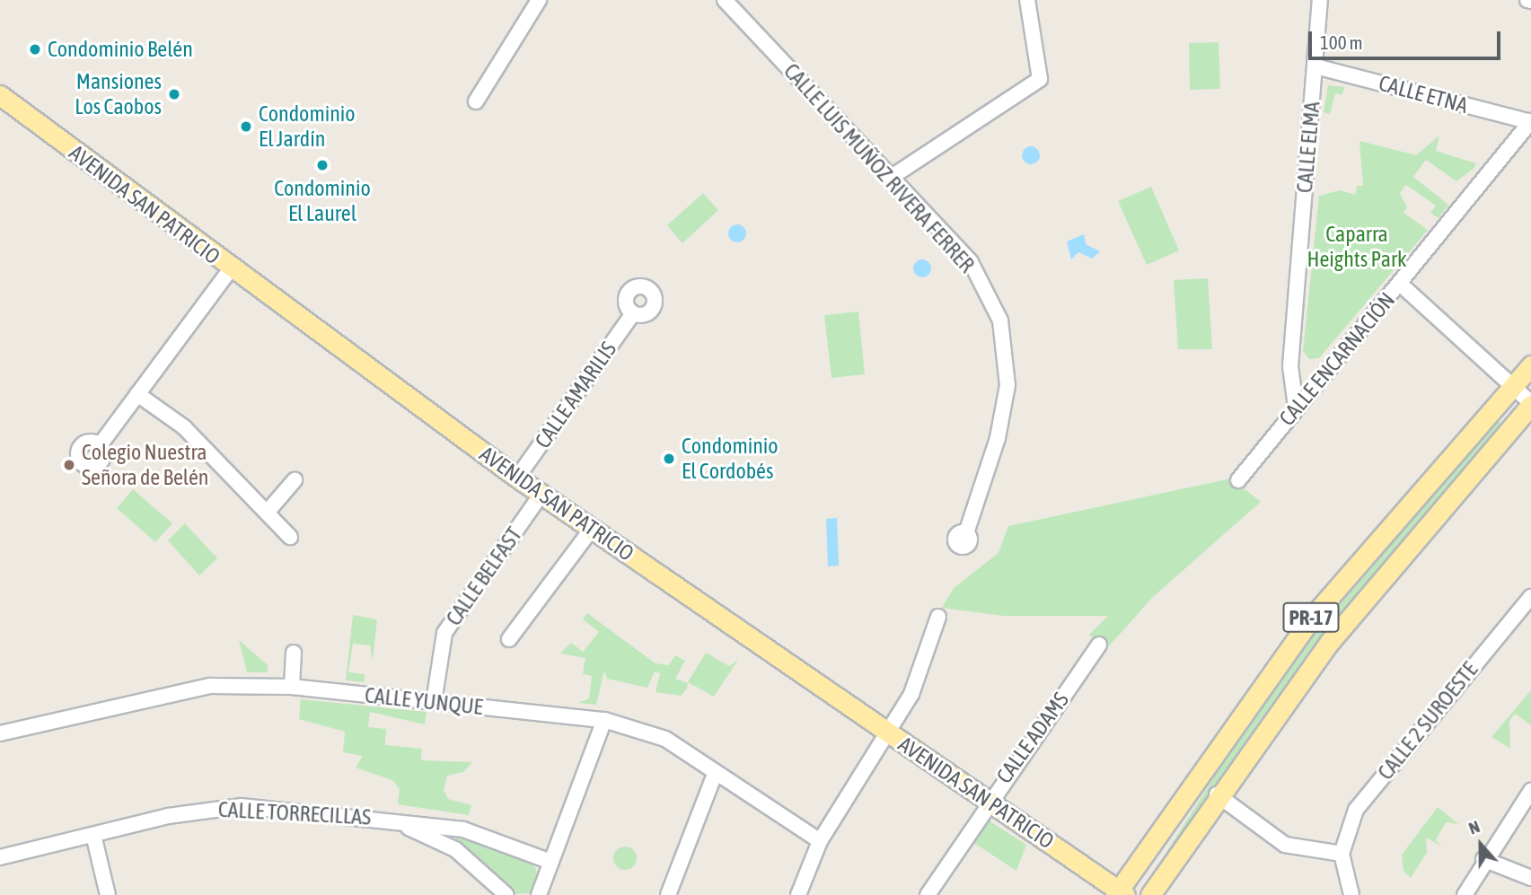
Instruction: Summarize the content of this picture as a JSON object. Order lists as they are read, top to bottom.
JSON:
{
  "streets": {
    "main road": ["AVENIDA SAN PATRICIO", "PR-17"],
    "street": [
      "CALLE ETNA",
      "CALLE ELMA",
      "CALLE LUIS MUÑOZ RIVERA FERRER",
      "CALLE ENCARNACIÓN",
      "CALLE AMARILIS",
      "CALLE BELFAST",
      "CALLE YUNQUE",
      "CALLE 2 SUROESTE",
      "CALLE ADAMS",
      "CALLE TORRECILLAS"
    ]
  },
  "crossings": [
    ["CALLE ETNA", "CALLE ELMA"],
    ["CALLE ETNA", "CALLE ENCARNACIÓN"],
    ["CALLE ELMA", "CALLE ENCARNACIÓN"],
    ["AVENIDA SAN PATRICIO", "CALLE AMARILIS"],
    ["AVENIDA SAN PATRICIO", "CALLE BELFAST"],
    ["AVENIDA SAN PATRICIO", "PR-17"],
    ["AVENIDA SAN PATRICIO", "CALLE ADAMS"],
    ["CALLE BELFAST", "CALLE YUNQUE"]
  ],
  "parks": ["Caparra Heights Park"],
  "places": [
    "Condominio Belén",
    "Mansiones Los Caobos",
    "Condominio El Jardín",
    "Condominio El Laurel",
    "Condominio El Cordobés",
    "Colegio Nuestra Señora de Belén"
  ],
  "scale_bar": "100 m",
  "north": "top"
}
